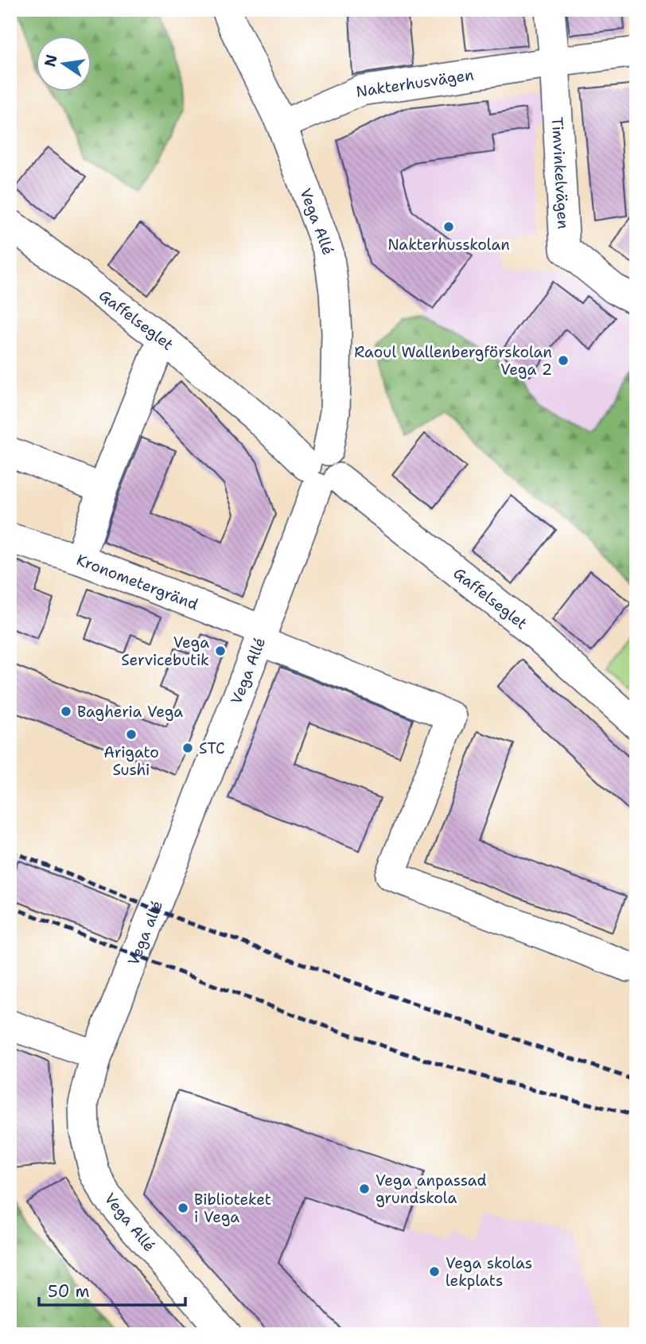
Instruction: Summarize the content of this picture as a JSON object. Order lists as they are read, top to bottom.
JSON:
{
  "streets": {
    "street": [
      "Nakterhusvägen",
      "Timvinkelvägen",
      "Vega Allé",
      "Gaffelseglet",
      "Kronometergränd",
      "Vega allé"
    ]
  },
  "crossings": [
    ["Nakterhusvägen", "Timvinkelvägen"],
    ["Nakterhusvägen", "Vega Allé"],
    ["Vega Allé", "Gaffelseglet"],
    ["Vega Allé", "Kronometergränd"],
    ["Vega Allé", "Vega allé"]
  ],
  "places": [
    "Nakterhusskolan",
    "Raoul Wallenbergförskolan Vega 2",
    "Vega Servicebutik",
    "Bagheria Vega",
    "Arigato Sushi",
    "STC",
    "Vega anpassad grundskola",
    "Biblioteket i Vega",
    "Vega skolas lekplats"
  ],
  "scale_bar": "50 m",
  "north": "left"
}
